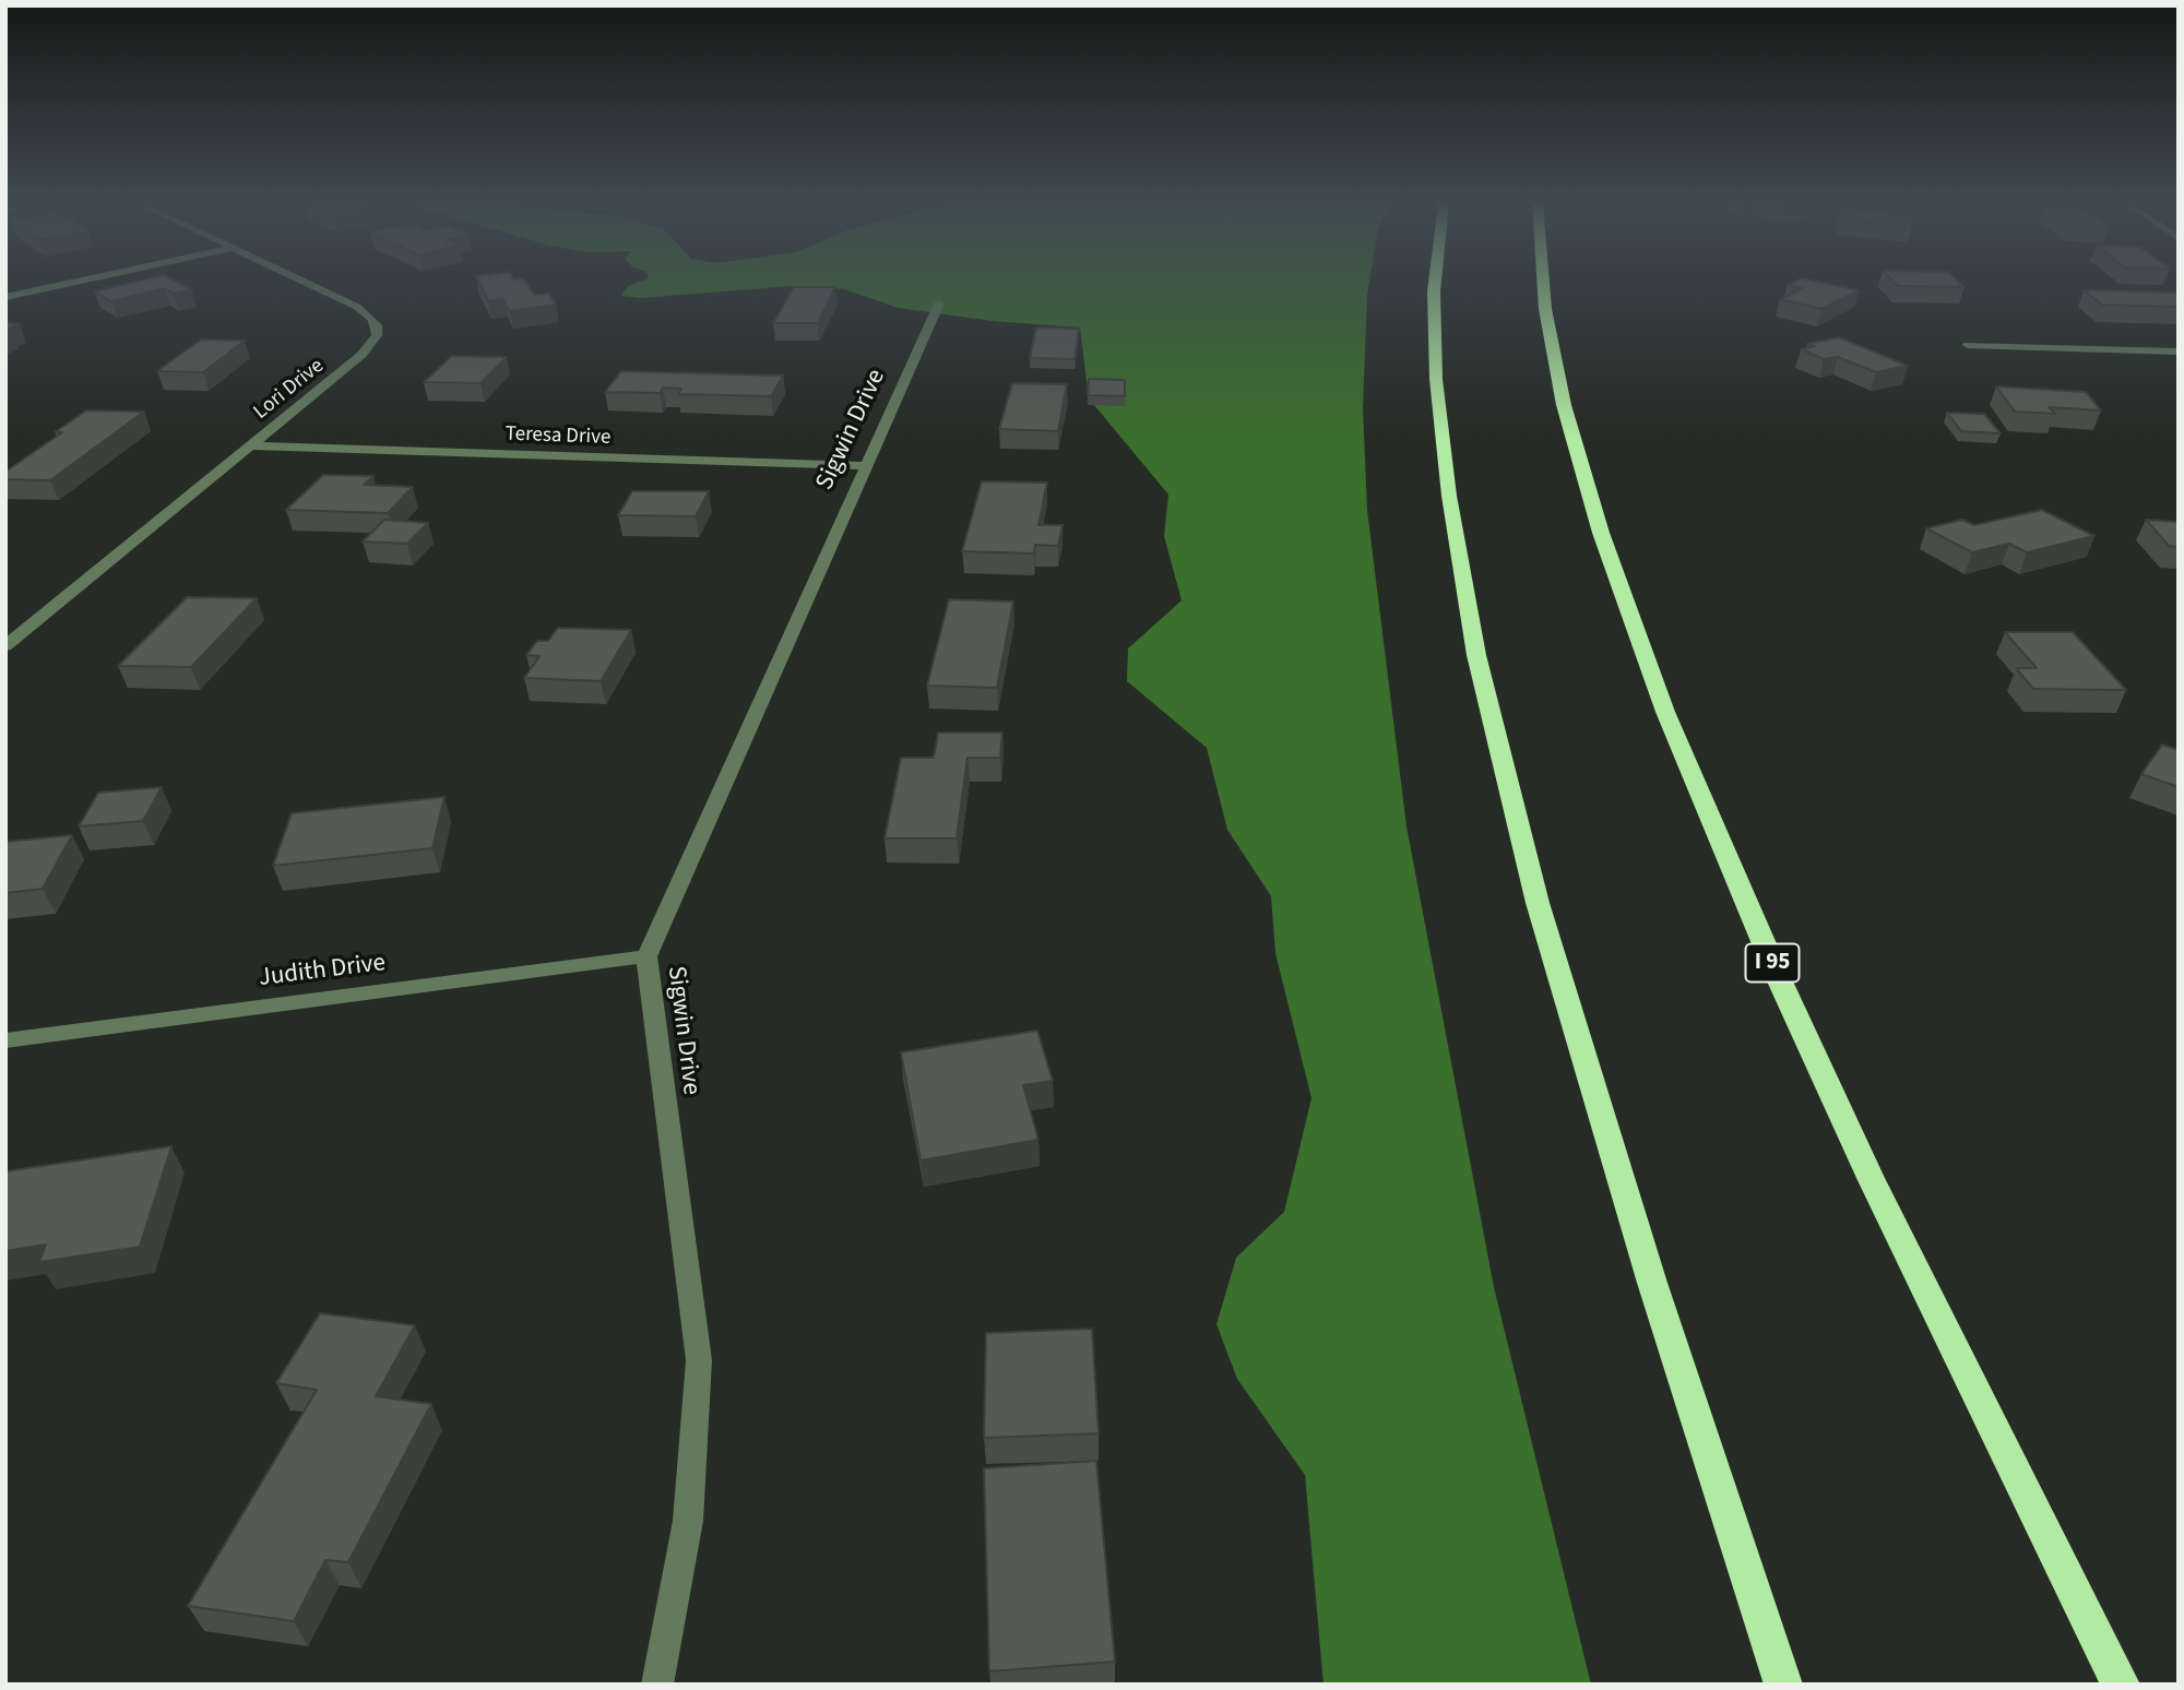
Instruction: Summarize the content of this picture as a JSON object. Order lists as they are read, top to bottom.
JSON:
{
  "streets": {
    "highway": ["I 95"],
    "street": [
      "Lori Drive",
      "Sigwin Drive",
      "Teresa Drive",
      "Judith Drive"
    ]
  },
  "crossings": [
    ["Lori Drive", "Teresa Drive"],
    ["Sigwin Drive", "Teresa Drive"],
    ["Sigwin Drive", "Judith Drive"]
  ]
}
